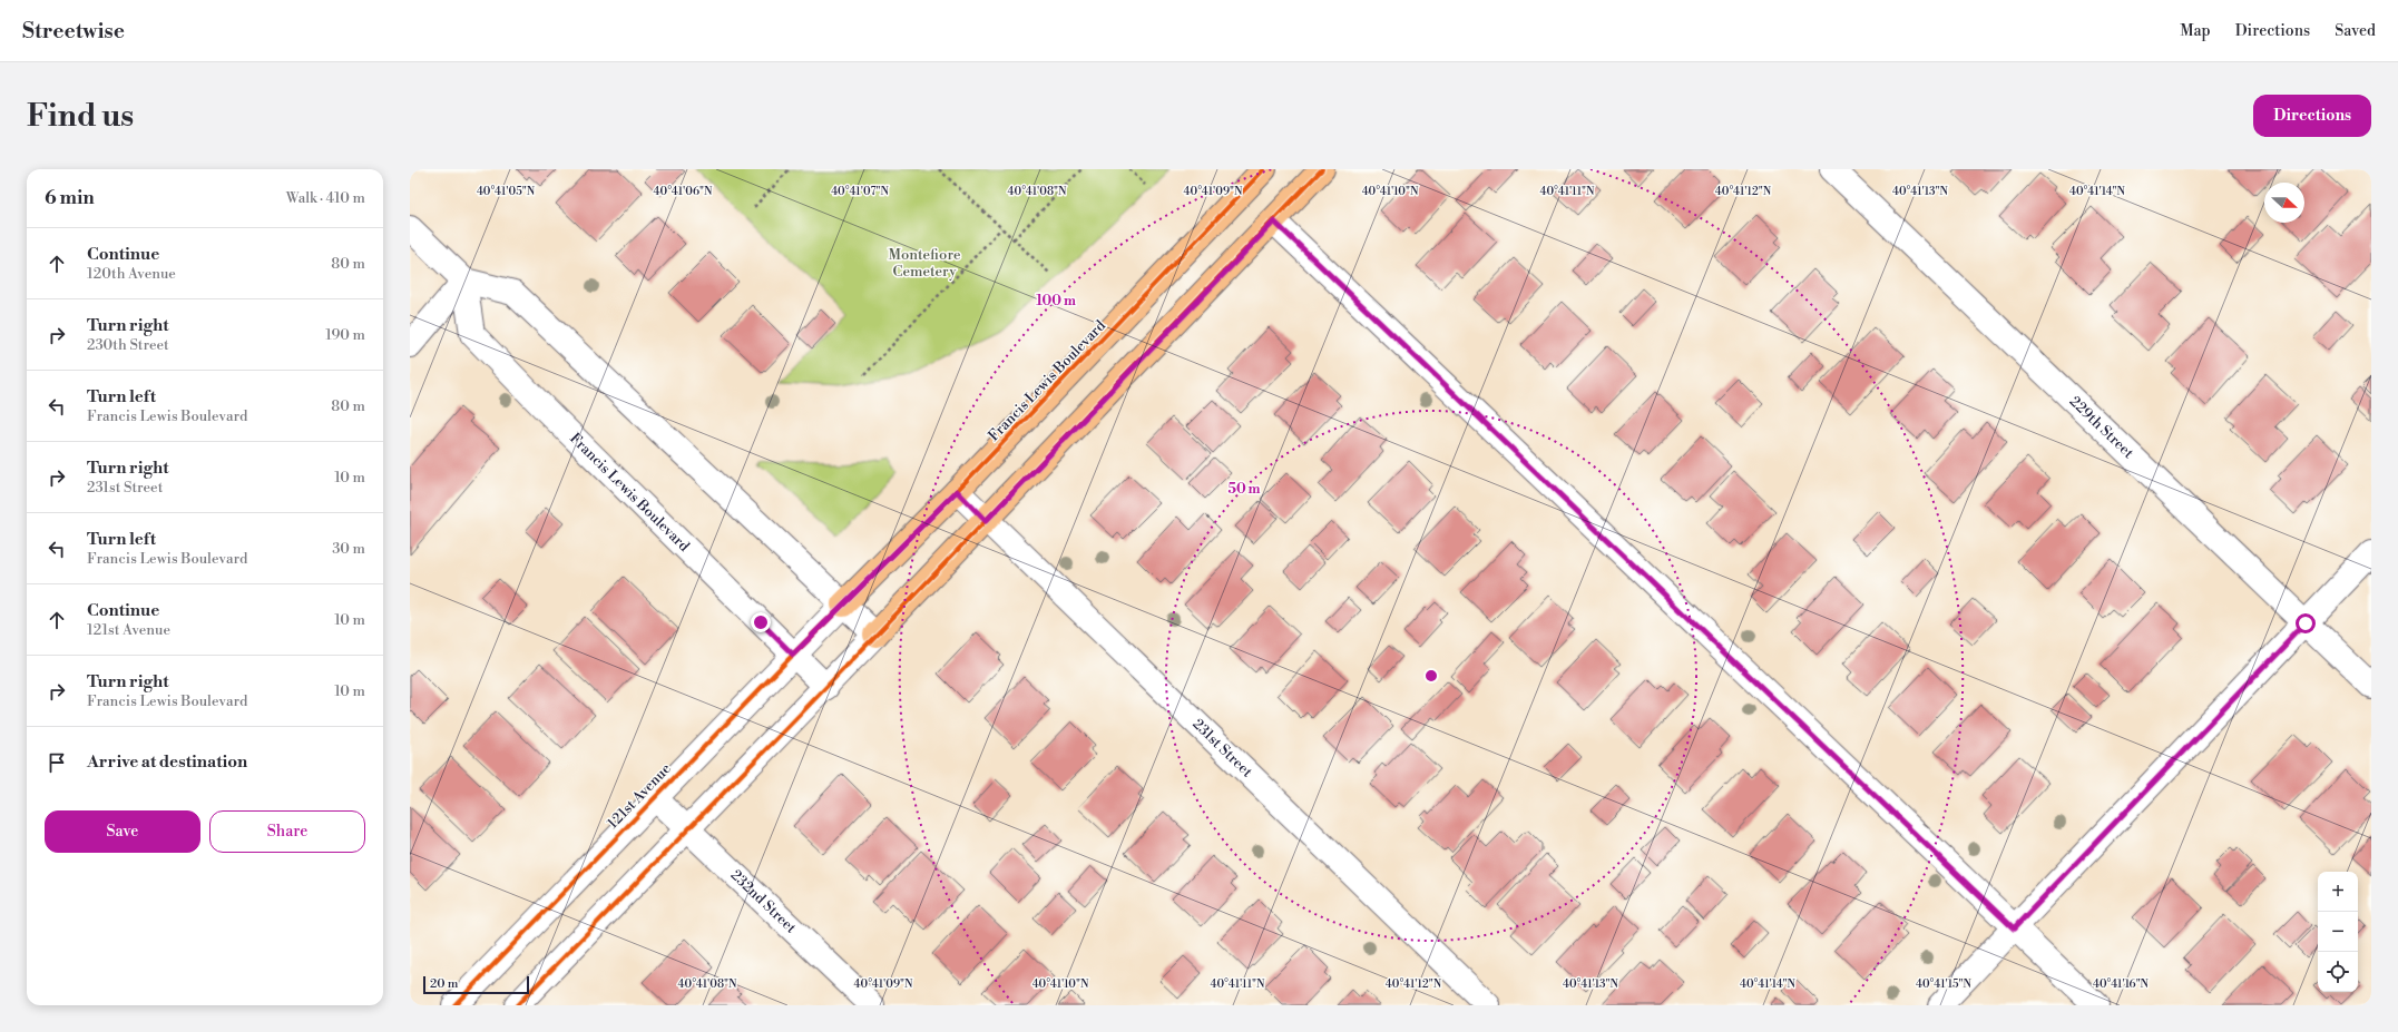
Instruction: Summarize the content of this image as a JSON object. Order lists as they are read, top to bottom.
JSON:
{
  "streets": {
    "main road": ["Francis Lewis Boulevard"],
    "street": [
      "229th Street",
      "231st Street",
      "121st Avenue",
      "232nd Street"
    ]
  },
  "crossings": [
    ["Francis Lewis Boulevard", "231st Street"],
    ["Francis Lewis Boulevard", "121st Avenue"],
    ["121st Avenue", "232nd Street"]
  ],
  "parks": ["Montefiore Cemetery"],
  "scale_bar": "20 m",
  "north": "right",
  "page": {
    "header": "Streetwise",
    "nav": ["Map", "Directions", "Saved"],
    "buttons": [
      "Directions",
      ["Save", "Share"]
    ],
    "title": "Find us",
    "heading": ["6 min", "Walk · 410 m"],
    "list": [
      ["Continue", "120th Avenue", "80 m"],
      ["Turn right", "230th Street", "190 m"],
      ["Turn left", "Francis Lewis Boulevard", "80 m"],
      ["Turn right", "231st Street", "10 m"],
      ["Turn left", "Francis Lewis Boulevard", "30 m"],
      ["Continue", "121st Avenue", "10 m"],
      ["Turn right", "Francis Lewis Boulevard", "10 m"],
      "Arrive at destination"
    ],
    "map_buttons": ["+", "−"],
    "scale": "20 m"
  },
  "coordinates": [
    "40°41'05\"N",
    "40°41'07\"N",
    "40°41'08\"N",
    "40°41'09\"N",
    "40°41'10\"N",
    "40°41'11\"N",
    "40°41'12\"N",
    "40°41'13\"N",
    "40°41'06\"N",
    "40°41'14\"N",
    "40°41'15\"N",
    "40°41'16\"N"
  ],
  "rings": ["100 m", "50 m"]
}
